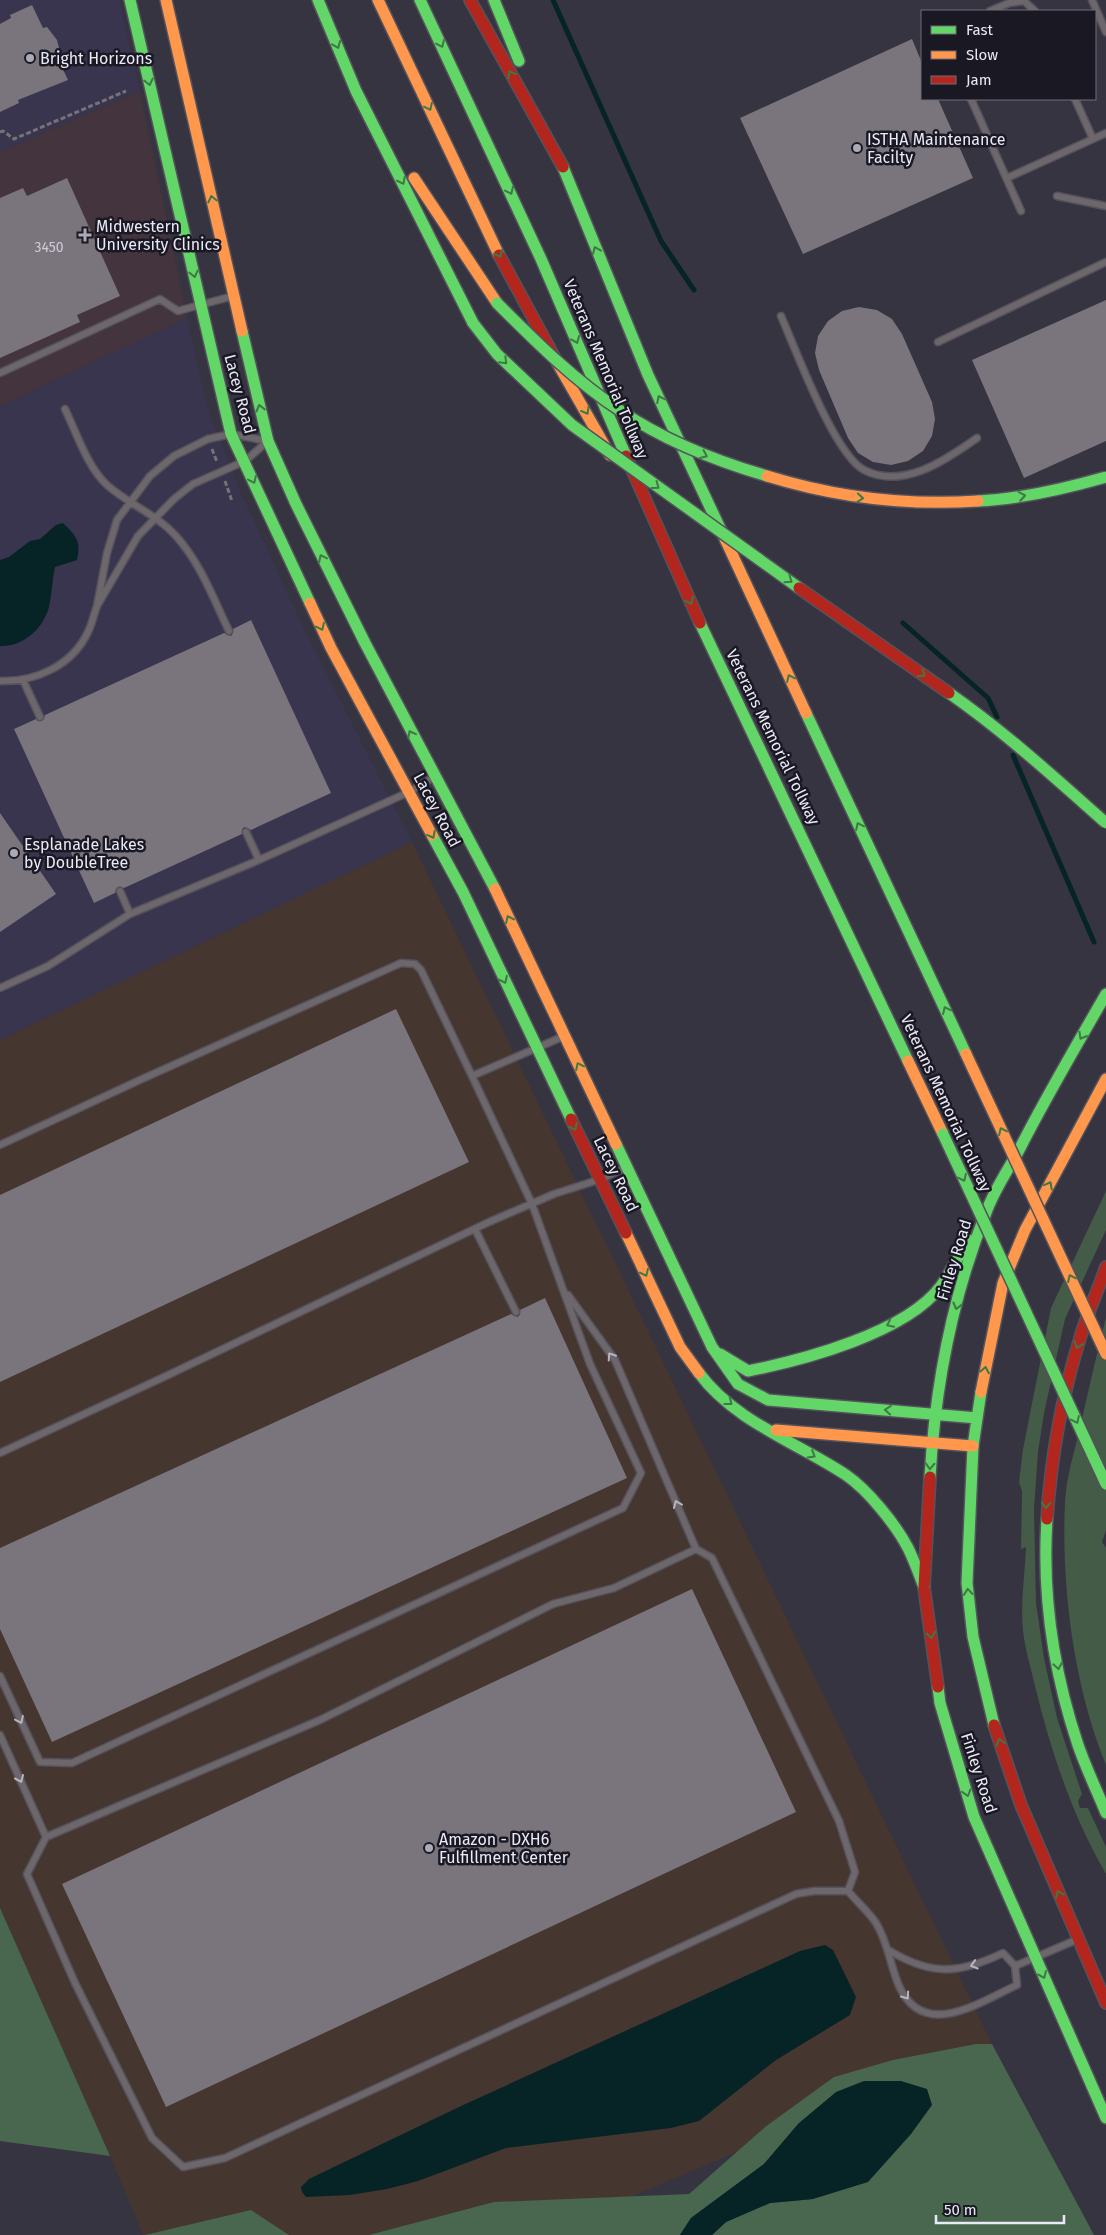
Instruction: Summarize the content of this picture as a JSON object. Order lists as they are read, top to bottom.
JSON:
{
  "streets": {
    "main road": ["Veterans Memorial Tollway", "Lacey Road", "Finley Road"]
  },
  "crossings": [
    ["Lacey Road", "Finley Road"]
  ],
  "places": {
    "other": [
      "Bright Horizons",
      "ISTHA Maintenance Facilty",
      "Esplanade Lakes by DoubleTree",
      "Amazon - DXH6 Fulfillment Center"
    ],
    "health": ["Midwestern University Clinics"]
  },
  "house_numbers": ["3450"],
  "legend": ["Fast", "Slow", "Jam"],
  "scale_bar": "50 m"
}
